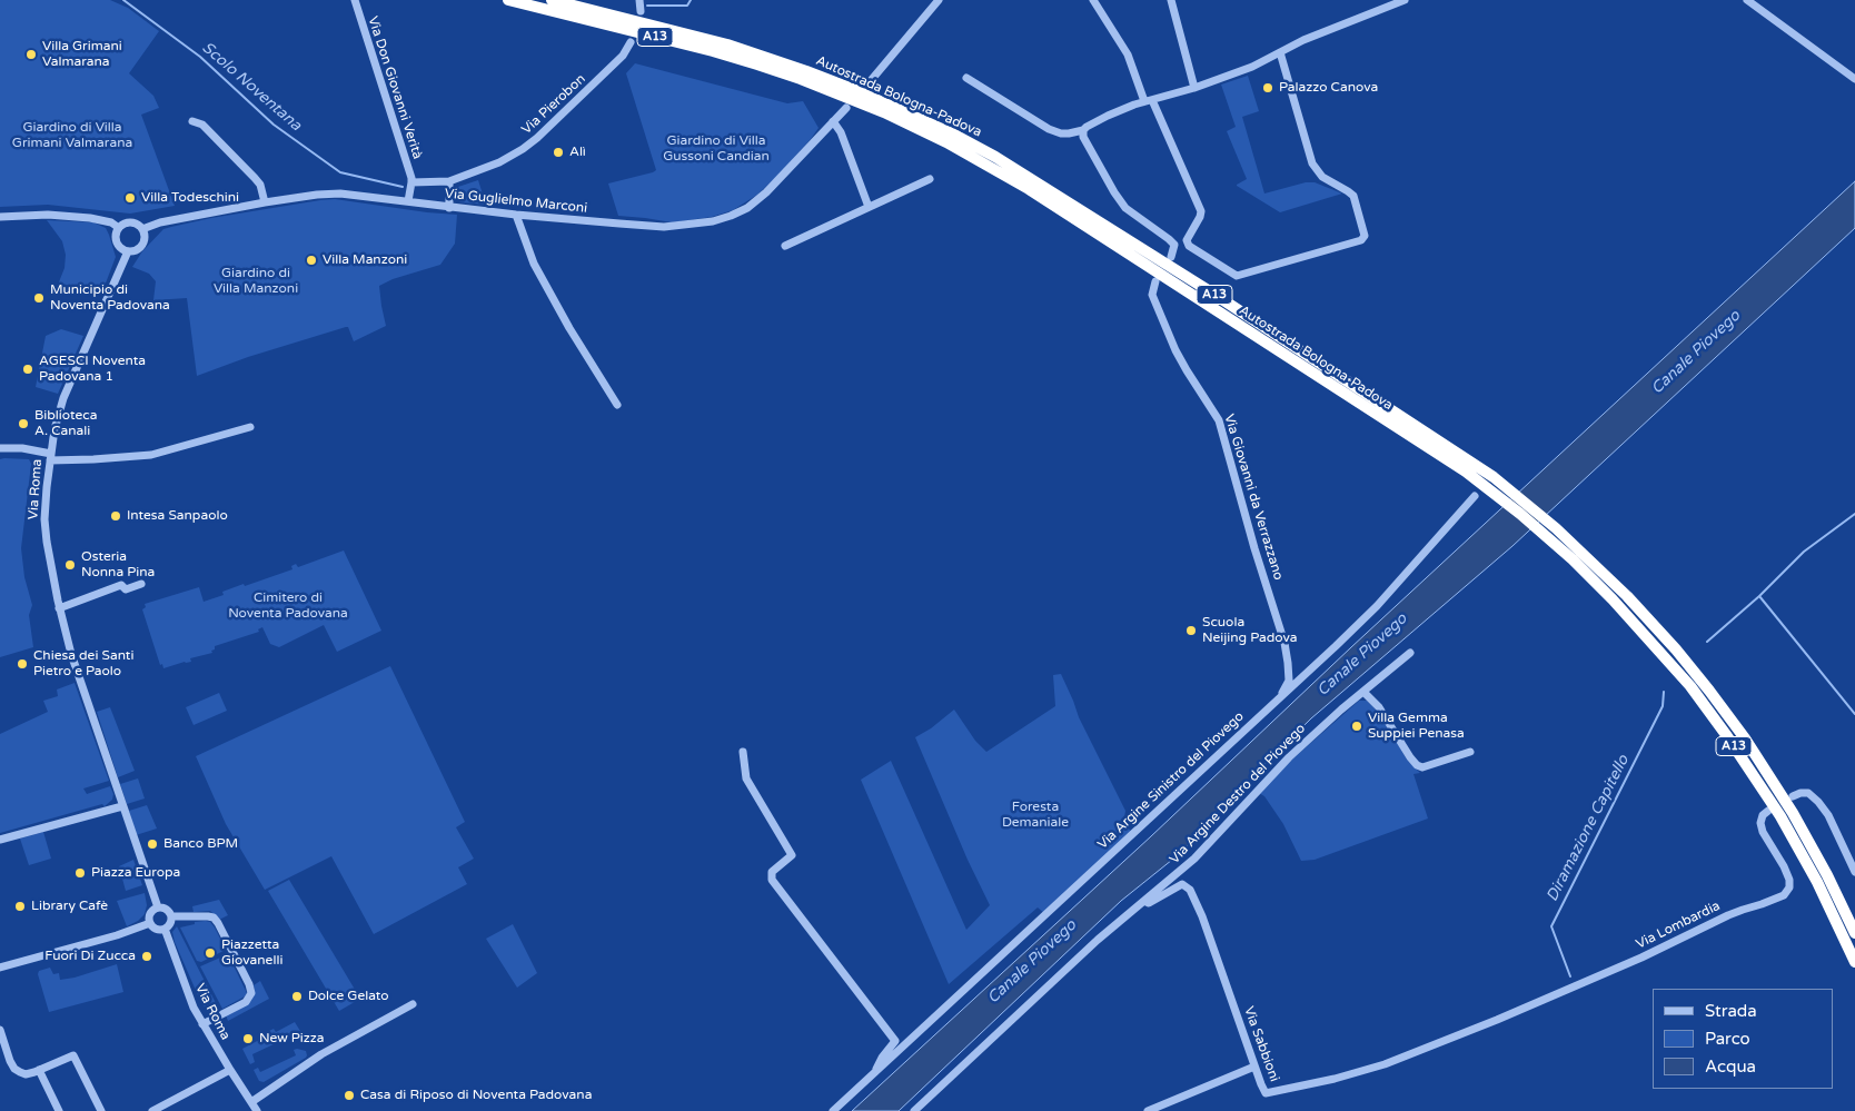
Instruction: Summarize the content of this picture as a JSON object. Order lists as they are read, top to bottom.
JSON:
{
  "streets": {
    "highway": ["A13", "Autostrada Bologna-Padova"],
    "street": [
      "Via Don Giovanni Verità",
      "Via Pierobon",
      "Via Guglielmo Marconi",
      "Via Roma",
      "Via Giovanni da Verrazzano",
      "Via Argine Sinistro del Piovego",
      "Via Argine Destro del Piovego",
      "Via Lombardia",
      "Via Sabbioni"
    ]
  },
  "crossings": [
    ["Via Don Giovanni Verità", "Via Guglielmo Marconi"],
    ["Via Guglielmo Marconi", "Via Roma"],
    ["Via Giovanni da Verrazzano", "Via Argine Sinistro del Piovego"],
    ["Via Argine Destro del Piovego", "Via Sabbioni"],
    ["Via Lombardia", "Via Sabbioni"]
  ],
  "water": ["Scolo Noventana", "Canale Piovego", "Diramazione Capitello"],
  "parks": [
    "Giardino di Villa Grimani Valmarana",
    "Giardino di Villa Gussoni Candian",
    "Giardino di Villa Manzoni",
    "Cimitero di Noventa Padovana",
    "Foresta Demaniale"
  ],
  "places": [
    "Villa Grimani Valmarana",
    "Palazzo Canova",
    "Alì",
    "Villa Todeschini",
    "Villa Manzoni",
    "Municipio di Noventa Padovana",
    "AGESCI Noventa Padovana 1",
    "Biblioteca A. Canali",
    "Intesa Sanpaolo",
    "Osteria Nonna Pina",
    "Scuola Neijing Padova",
    "Chiesa dei Santi Pietro e Paolo",
    "Villa Gemma Suppiei Penasa",
    "Banco BPM",
    "Piazza Europa",
    "Library Cafè",
    "Piazzetta Giovanelli",
    "Fuori Di Zucca",
    "Dolce Gelato",
    "New Pizza",
    "Casa di Riposo di Noventa Padovana"
  ],
  "legend": ["Strada", "Parco", "Acqua"]
}
